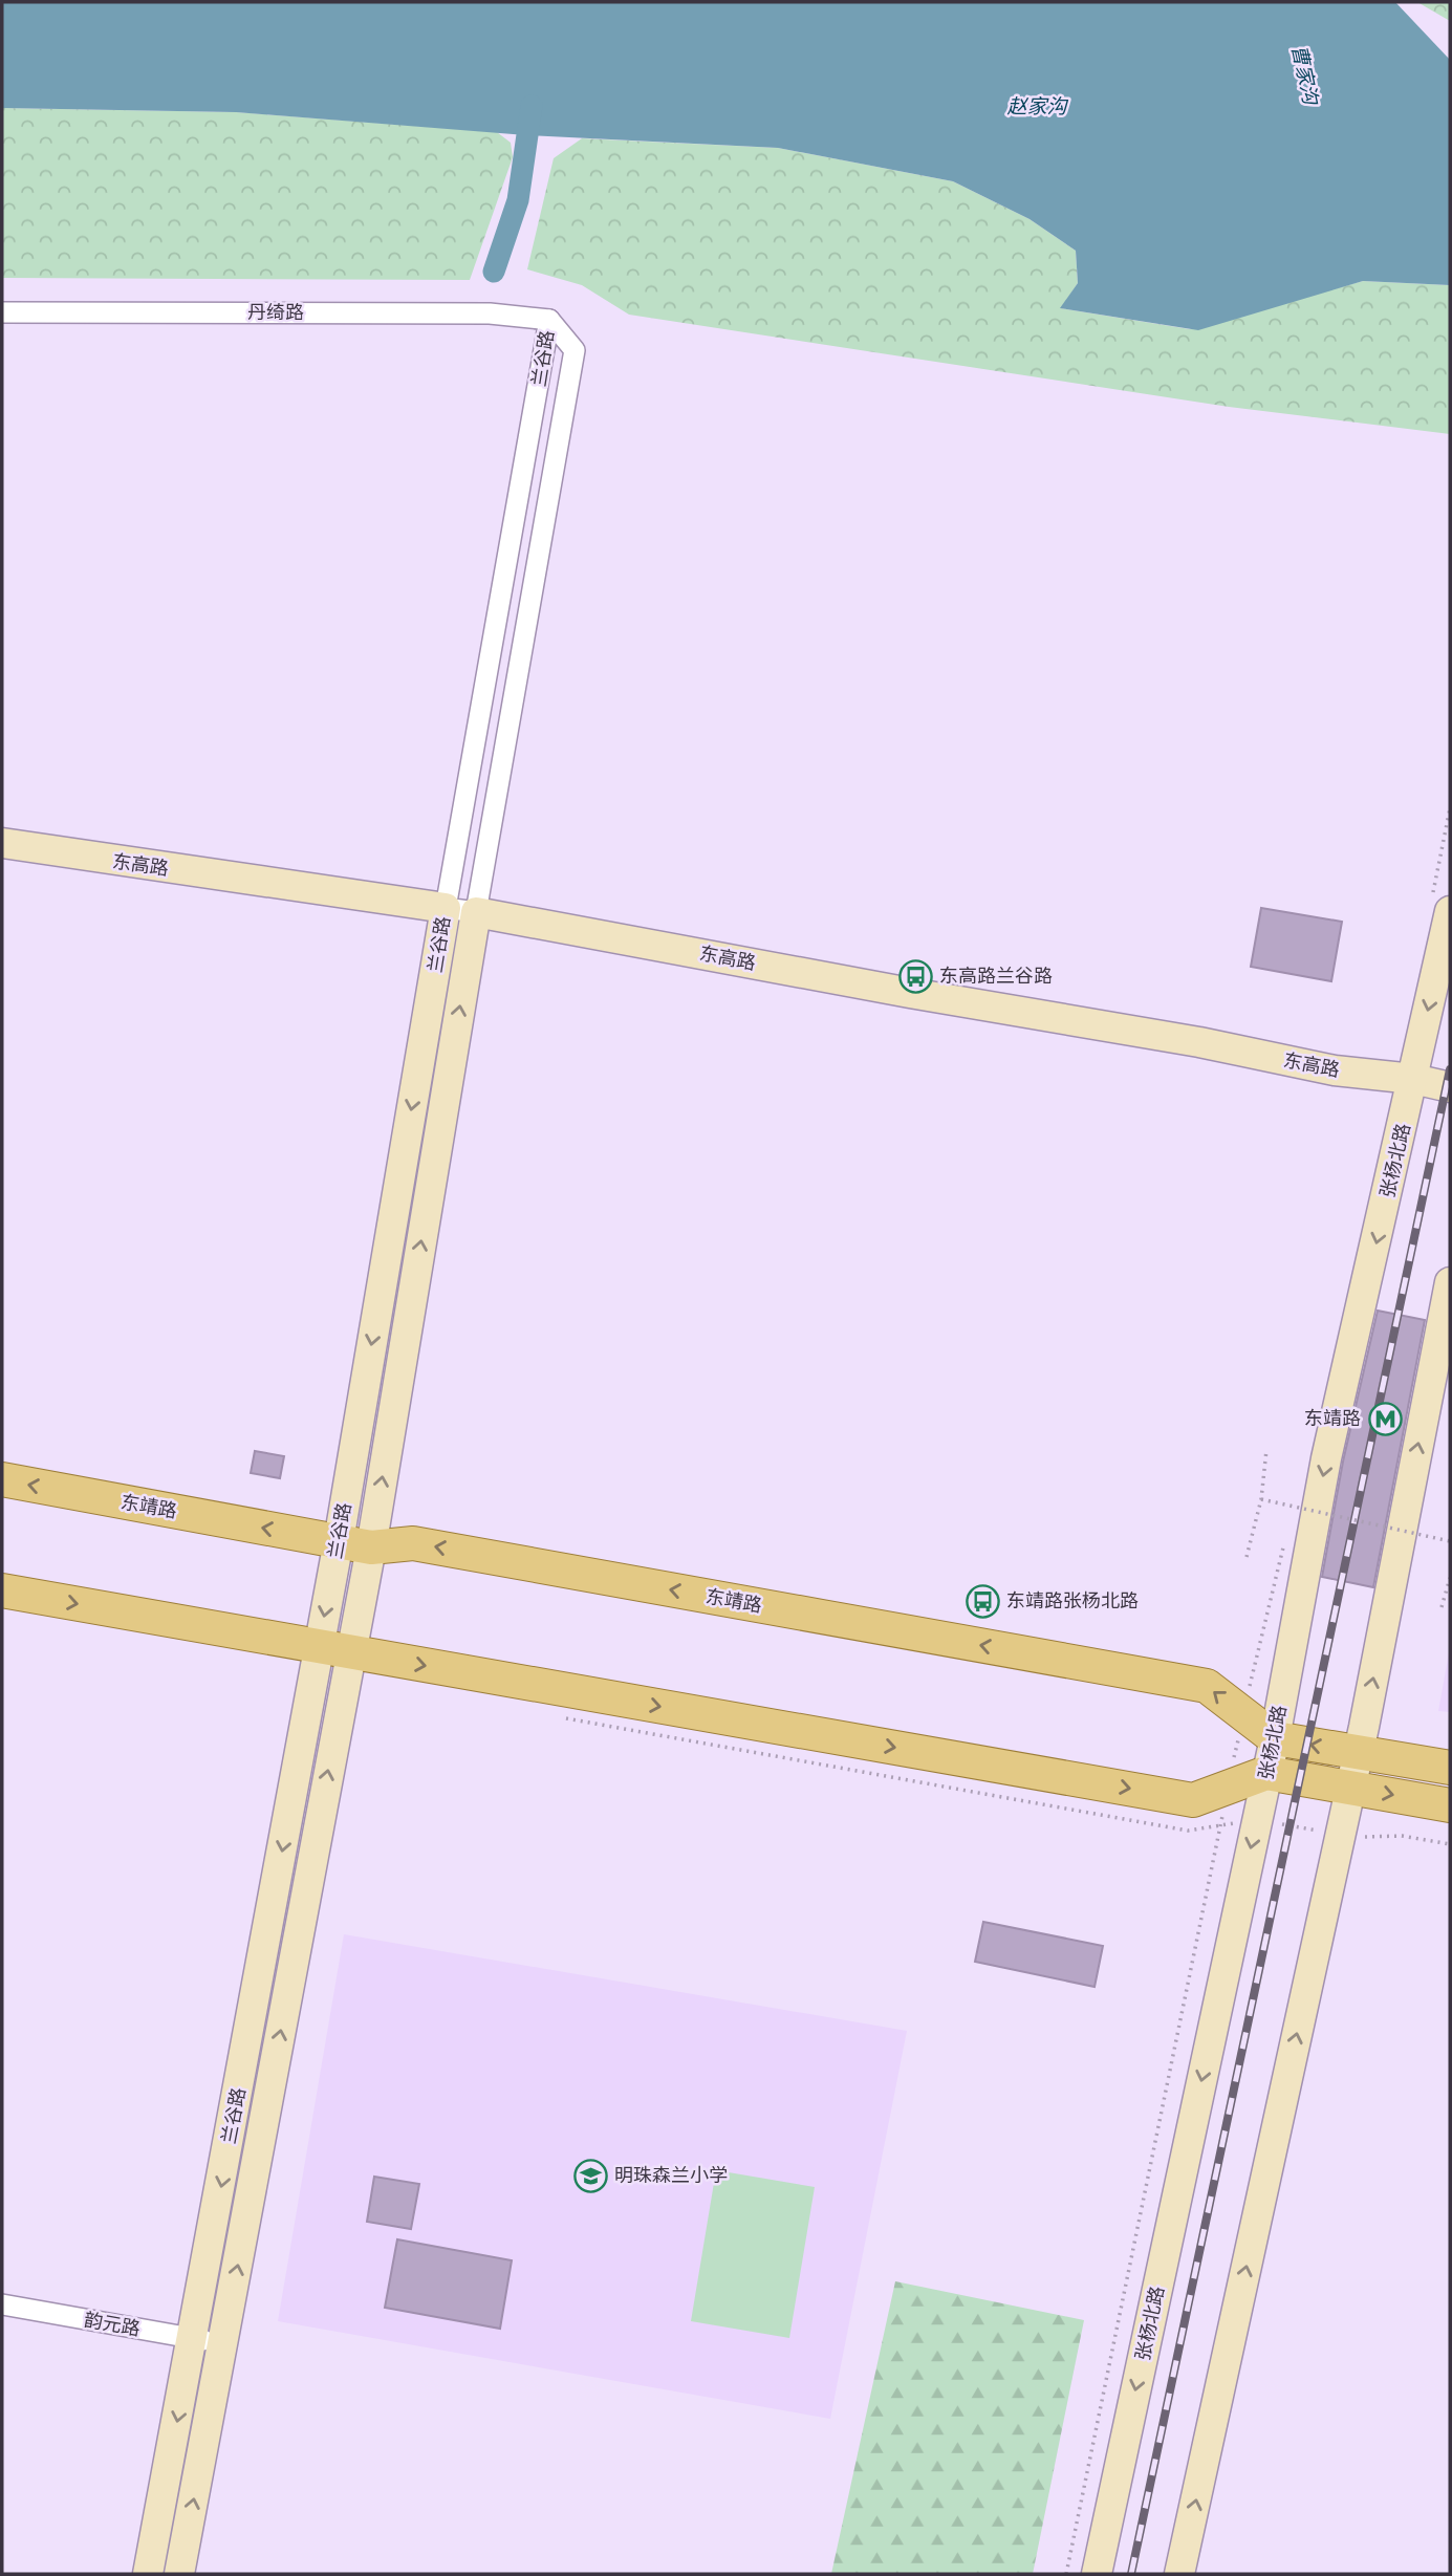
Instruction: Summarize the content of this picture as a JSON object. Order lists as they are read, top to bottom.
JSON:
{
  "streets": {
    "main road": ["东靖路"],
    "street": [
      "丹绮路",
      "兰谷路",
      "东高路",
      "张杨北路",
      "韵元路"
    ]
  },
  "crossings": [
    ["丹绮路", "兰谷路"],
    ["兰谷路", "东高路"],
    ["兰谷路", "东靖路"],
    ["兰谷路", "韵元路"],
    ["东高路", "张杨北路"],
    ["张杨北路", "东靖路"]
  ],
  "water": ["曹家沟", "赵家沟"],
  "places": {
    "bus stop": ["东高路兰谷路", "东靖路张杨北路"],
    "metro station": ["东靖路"],
    "school or university": ["明珠森兰小学"]
  }
}
